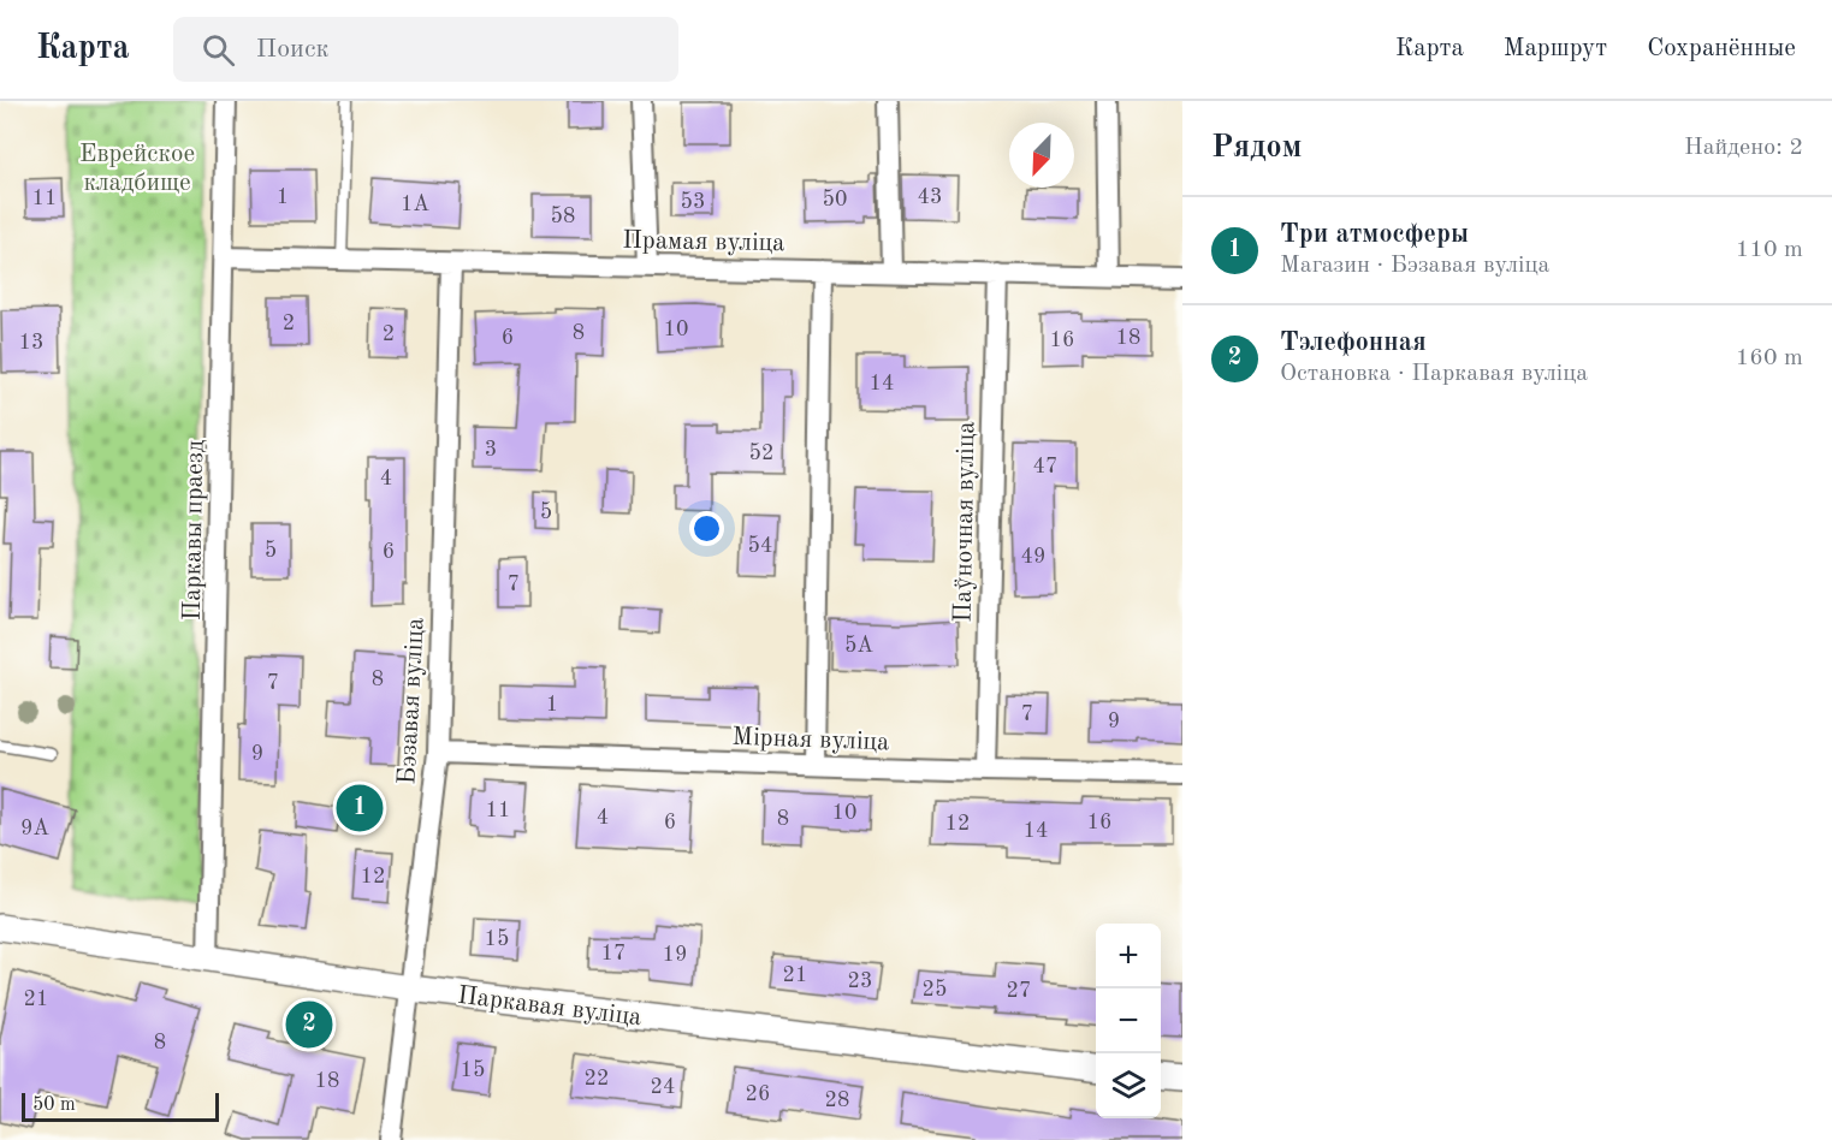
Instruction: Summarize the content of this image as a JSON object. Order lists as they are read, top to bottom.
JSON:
{
  "streets": {
    "street": [
      "Прамая вуліца",
      "Паўночная вуліца",
      "Паркавы праезд",
      "Бэзавая вуліца",
      "Мірная вуліца",
      "Паркавая вуліца"
    ]
  },
  "crossings": [
    ["Прамая вуліца", "Паўночная вуліца"],
    ["Прамая вуліца", "Паркавы праезд"],
    ["Прамая вуліца", "Бэзавая вуліца"],
    ["Паўночная вуліца", "Мірная вуліца"],
    ["Паркавы праезд", "Паркавая вуліца"],
    ["Бэзавая вуліца", "Мірная вуліца"],
    ["Бэзавая вуліца", "Паркавая вуліца"]
  ],
  "parks": ["Еврейское кладбище"],
  "house_numbers": [
    "1",
    "43",
    "11",
    "50",
    "53",
    "1А",
    "58",
    "2",
    "10",
    "8",
    "2",
    "6",
    "18",
    "16",
    "13",
    "14",
    "3",
    "52",
    "47",
    "4",
    "5",
    "54",
    "5",
    "6",
    "49",
    "7",
    "5А",
    "8",
    "7",
    "1",
    "7",
    "9",
    "9",
    "11",
    "10",
    "4",
    "8",
    "6",
    "16",
    "12",
    "9А",
    "14",
    "12",
    "15",
    "17",
    "19",
    "21",
    "23",
    "25",
    "27",
    "21",
    "8",
    "15",
    "22",
    "18",
    "24",
    "26",
    "28"
  ],
  "scale_bar": "50 m",
  "north": "bottom left",
  "page": {
    "header": "Карта",
    "search": "Поиск",
    "nav": ["Карта", "Маршрут", "Сохранённые"],
    "heading": ["Рядом", "Найдено: 2"],
    "list": [
      {
        "mark": "1",
        "name": "Три атмосферы",
        "note": "Магазин · Бэзавая вуліца",
        "value": "110 m"
      },
      {
        "mark": "2",
        "name": "Тэлефонная",
        "note": "Остановка · Паркавая вуліца",
        "value": "160 m"
      }
    ],
    "pins": ["1", "2"],
    "map_buttons": ["+", "−"],
    "scale": "50 m"
  }
}
